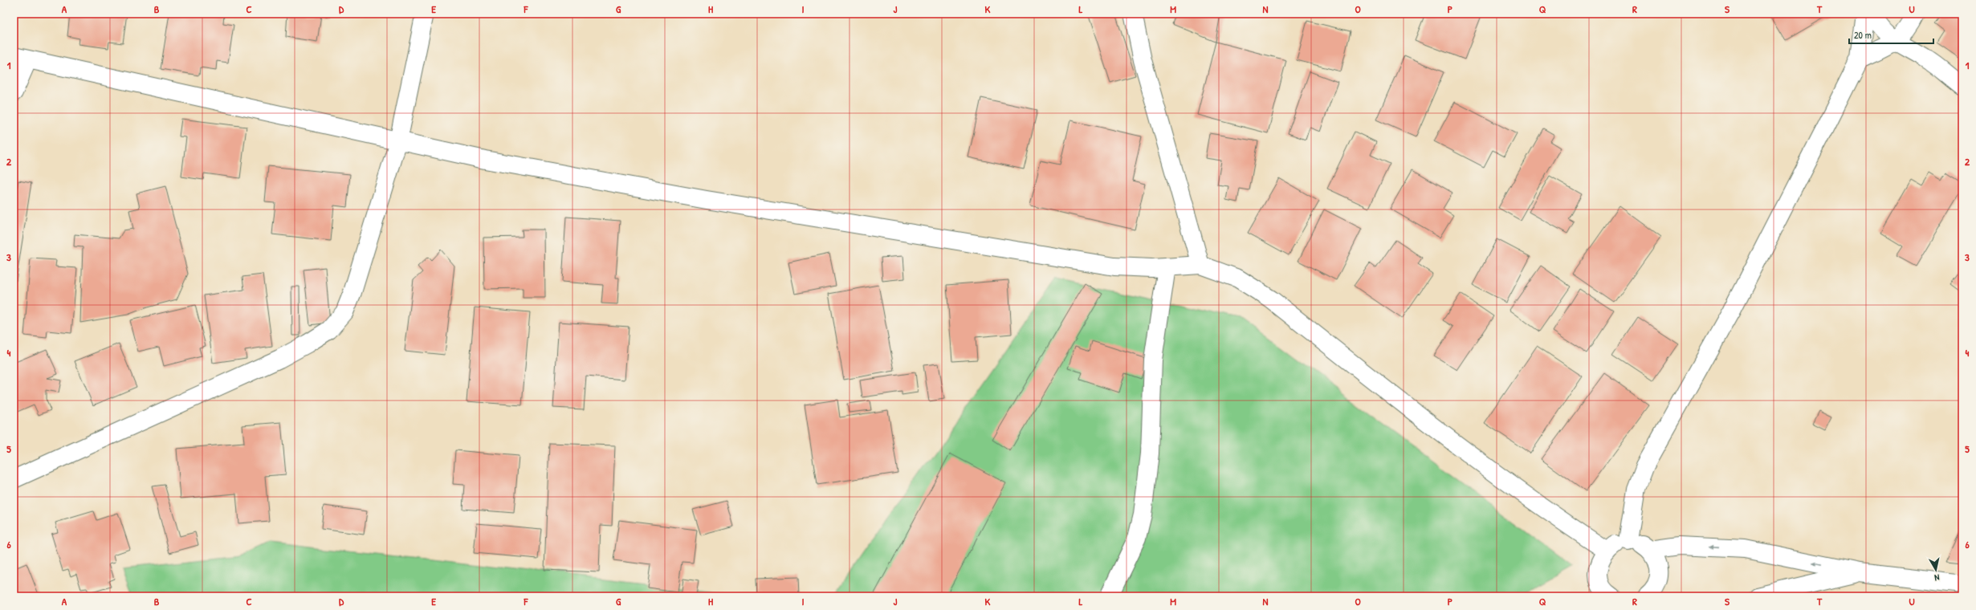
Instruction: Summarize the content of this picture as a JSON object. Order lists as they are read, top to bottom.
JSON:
{
  "scale_bar": "20 m",
  "north": "bottom",
  "grid": {
    "columns": [
      "A",
      "B",
      "C",
      "D",
      "E",
      "F",
      "G",
      "H",
      "I",
      "J",
      "K",
      "L",
      "M",
      "N",
      "O",
      "P",
      "Q",
      "R",
      "S",
      "T",
      "U"
    ],
    "rows": [
      "1",
      "2",
      "3",
      "4",
      "5",
      "6"
    ]
  }
}
